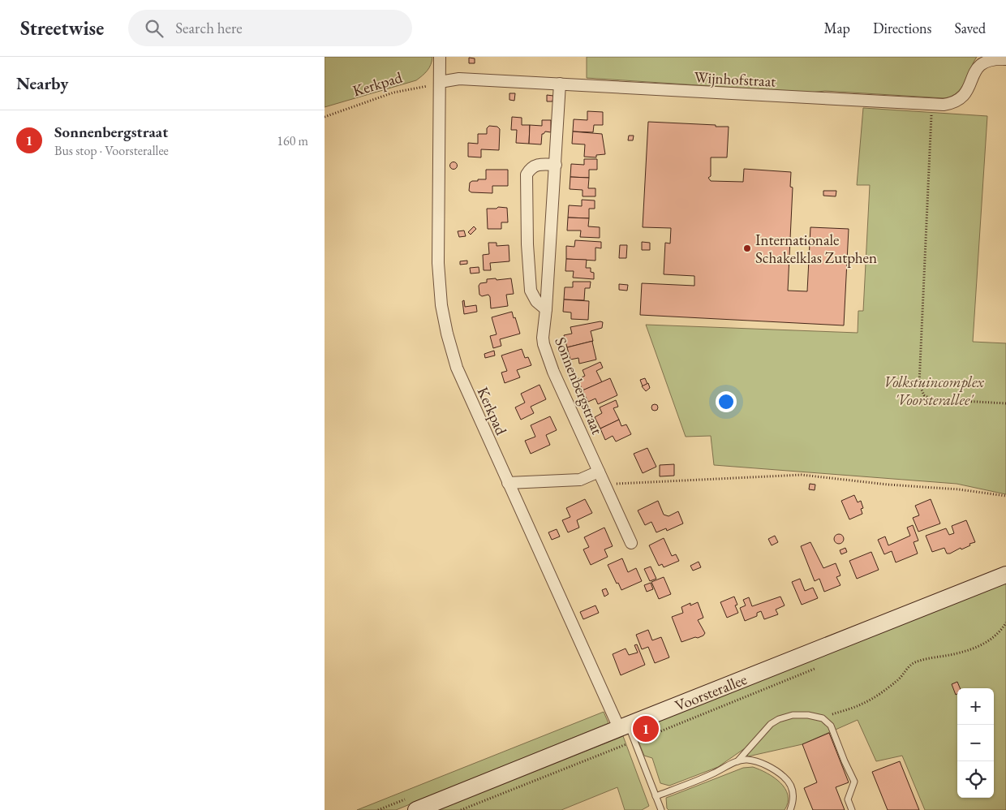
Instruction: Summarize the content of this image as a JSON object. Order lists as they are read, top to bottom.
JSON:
{
  "streets": {
    "main road": ["Voorsterallee"],
    "street": ["Wijnhofstraat", "Kerkpad", "Sonnenbergstraat"]
  },
  "crossings": [
    ["Wijnhofstraat", "Kerkpad"],
    ["Wijnhofstraat", "Sonnenbergstraat"],
    ["Kerkpad", "Voorsterallee"]
  ],
  "parks": ["Volkstuincomplex 'Voorsterallee'"],
  "places": ["Internationale Schakelklas Zutphen"],
  "page": {
    "header": "Streetwise",
    "search": "Search here",
    "nav": ["Map", "Directions", "Saved"],
    "heading": "Nearby",
    "list": [
      {
        "mark": "1",
        "name": "Sonnenbergstraat",
        "note": "Bus stop · Voorsterallee",
        "value": "160 m"
      }
    ],
    "map_buttons": ["+", "−"],
    "pins": "1"
  }
}
